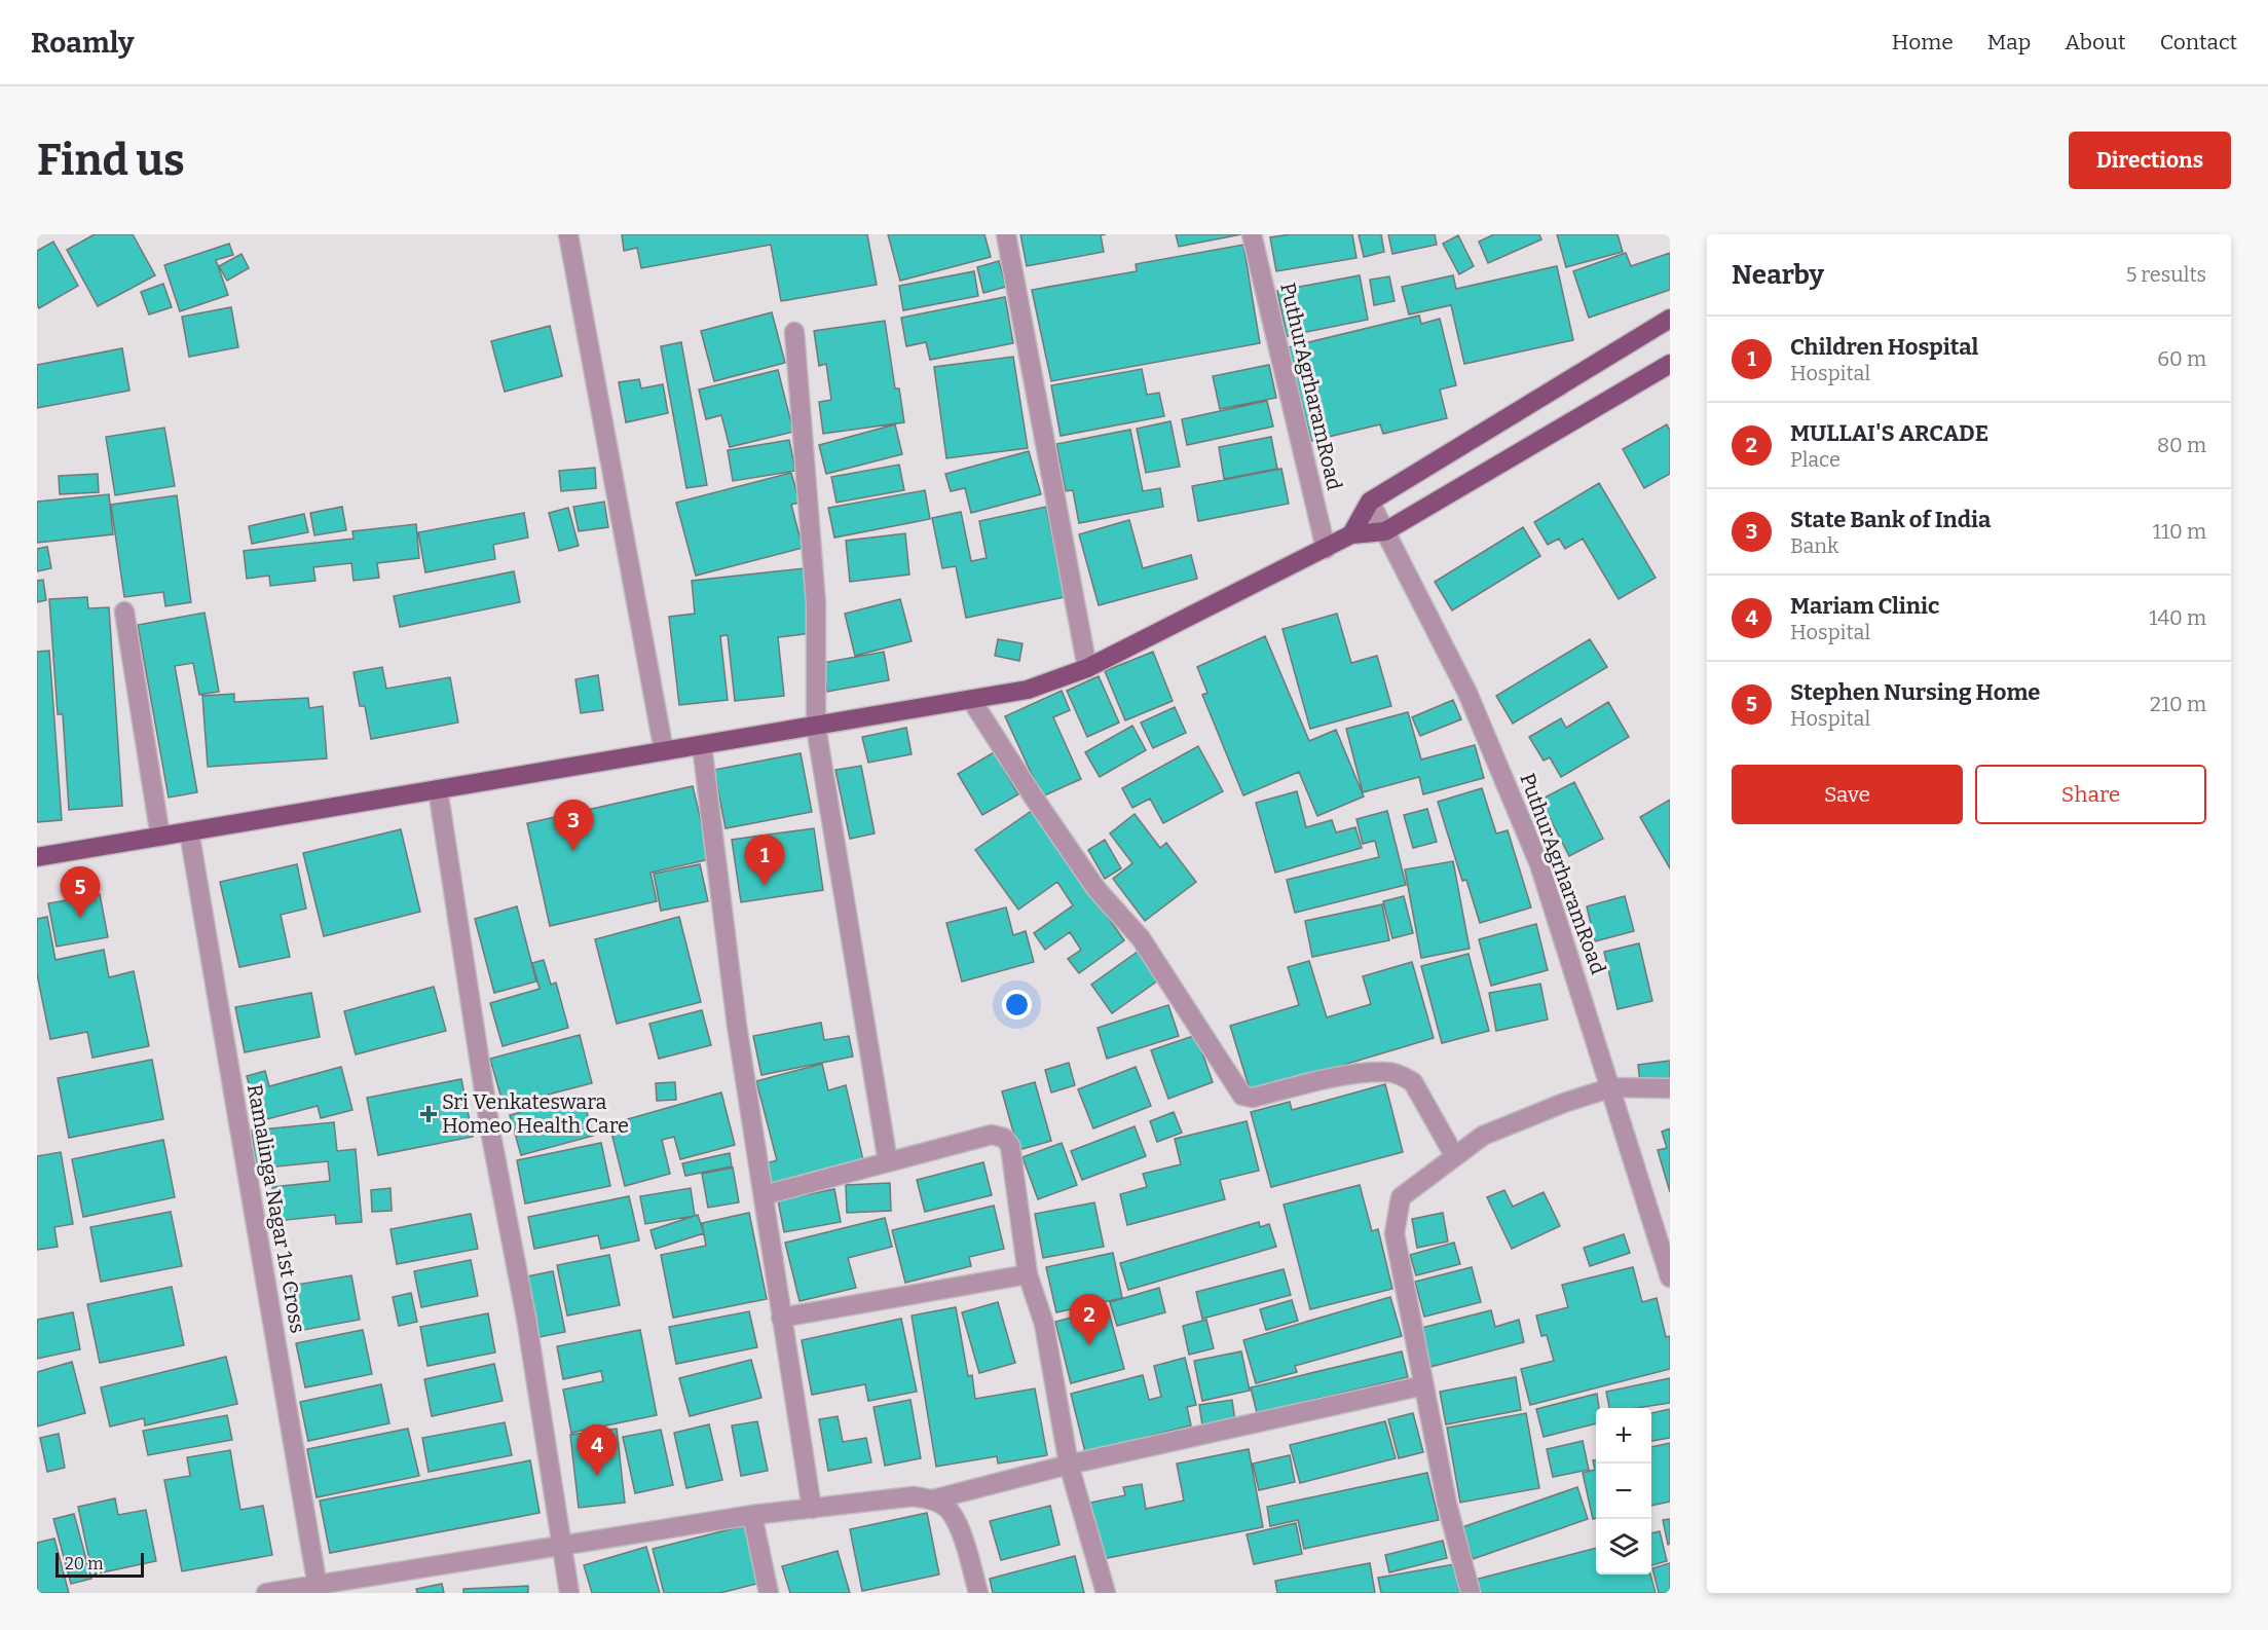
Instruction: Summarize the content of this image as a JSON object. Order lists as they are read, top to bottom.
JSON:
{
  "streets": {
    "street": ["PuthurAgrharamRoad", "Ramalinga Nagar 1st Cross"]
  },
  "places": {
    "health": ["Sri Venkateswara Homeo Health Care"]
  },
  "scale_bar": "20 m",
  "page": {
    "header": "Roamly",
    "nav": [
      "Home",
      "Map",
      "About",
      "Contact"
    ],
    "buttons": [
      "Directions",
      ["Save", "Share"]
    ],
    "title": "Find us",
    "heading": ["Nearby", "5 results"],
    "list": [
      {
        "mark": "1",
        "name": "Children Hospital",
        "note": "Hospital",
        "value": "60 m"
      },
      {
        "mark": "2",
        "name": "MULLAI'S ARCADE",
        "note": "Place",
        "value": "80 m"
      },
      {
        "mark": "3",
        "name": "State Bank of India",
        "note": "Bank",
        "value": "110 m"
      },
      {
        "mark": "4",
        "name": "Mariam Clinic",
        "note": "Hospital",
        "value": "140 m"
      },
      {
        "mark": "5",
        "name": "Stephen Nursing Home",
        "note": "Hospital",
        "value": "210 m"
      }
    ],
    "pins": [
      "3",
      "1",
      "5",
      "2",
      "4"
    ],
    "map_buttons": ["+", "−"],
    "scale": "20 m"
  }
}
